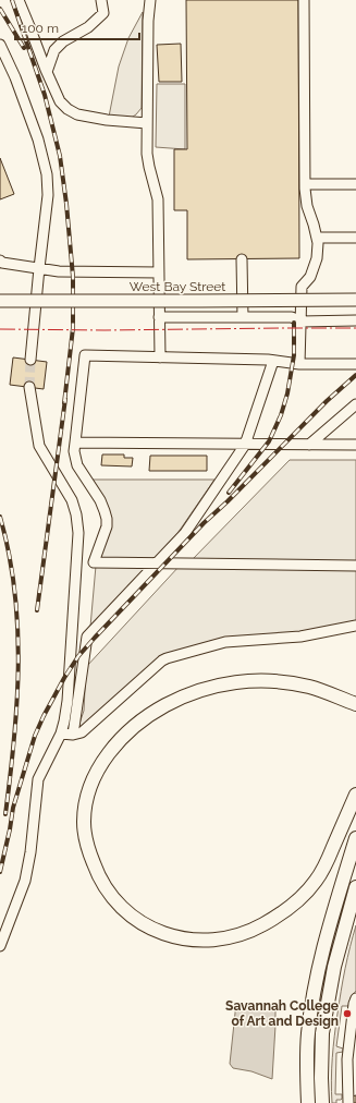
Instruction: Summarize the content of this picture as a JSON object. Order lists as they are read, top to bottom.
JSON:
{
  "streets": {
    "main road": ["West Bay Street"]
  },
  "places": ["Savannah College of Art and Design"],
  "scale_bar": "100 m"
}
